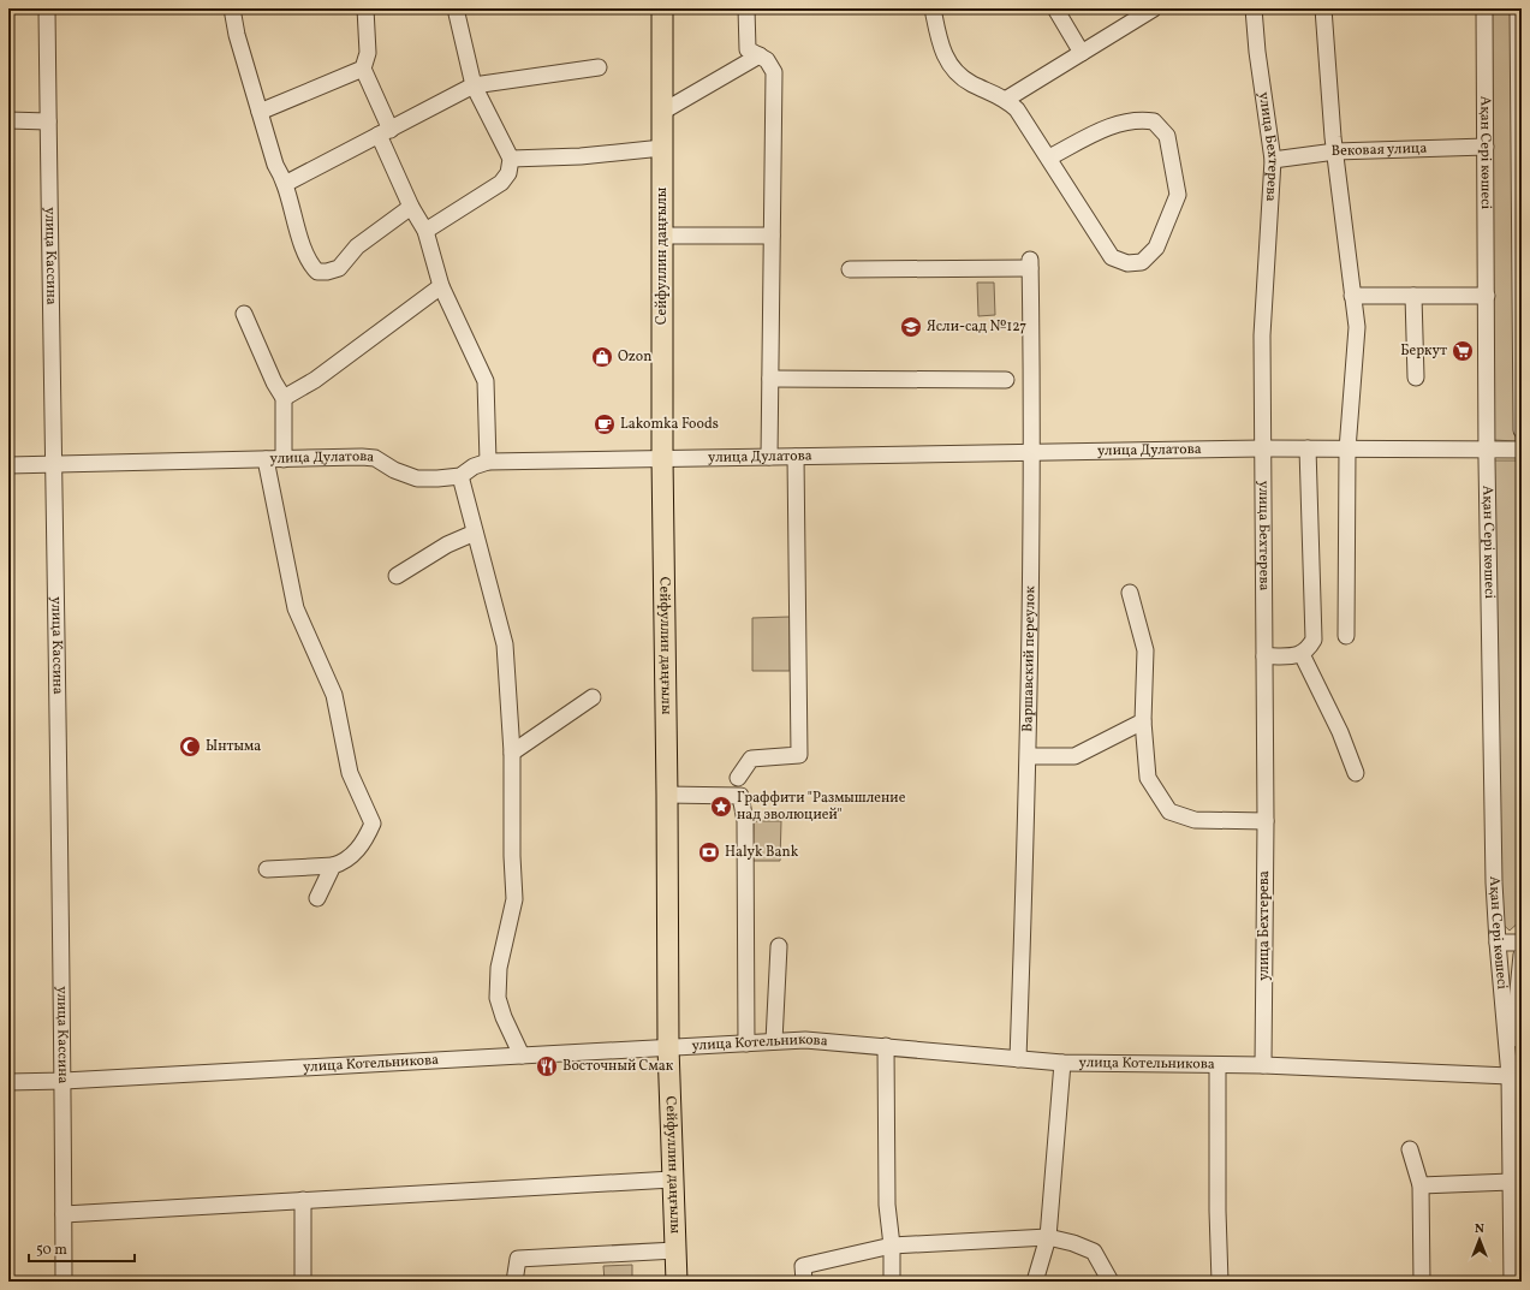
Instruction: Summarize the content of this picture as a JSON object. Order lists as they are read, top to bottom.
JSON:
{
  "streets": {
    "main road": ["Сейфуллин даңғылы"],
    "street": [
      "улица Бехтерева",
      "Вековая улица",
      "Ақан Сері көшесі",
      "улица Кассина",
      "улица Дулатова",
      "Варшавский переулок",
      "улица Котельникова"
    ]
  },
  "crossings": [
    ["улица Бехтерева", "Вековая улица"],
    ["улица Бехтерева", "улица Дулатова"],
    ["улица Бехтерева", "улица Котельникова"],
    ["Вековая улица", "Ақан Сері көшесі"],
    ["Ақан Сері көшесі", "улица Дулатова"],
    ["Ақан Сері көшесі", "улица Котельникова"],
    ["улица Кассина", "улица Дулатова"],
    ["улица Кассина", "улица Котельникова"],
    ["Сейфуллин даңғылы", "улица Дулатова"],
    ["Сейфуллин даңғылы", "улица Котельникова"],
    ["улица Дулатова", "Варшавский переулок"],
    ["Варшавский переулок", "улица Котельникова"]
  ],
  "places": {
    "school or university": ["Ясли-сад №127"],
    "supermarket": ["Беркут"],
    "shop": ["Ozon"],
    "cafe": ["Lakomka Foods"],
    "mosque": ["Ынтыма"],
    "place": ["Граффити \"Размышление над эволюцией\""],
    "bank": ["Halyk Bank"],
    "restaurant": ["Восточный Смак"]
  },
  "scale_bar": "50 m",
  "north": "top"
}
